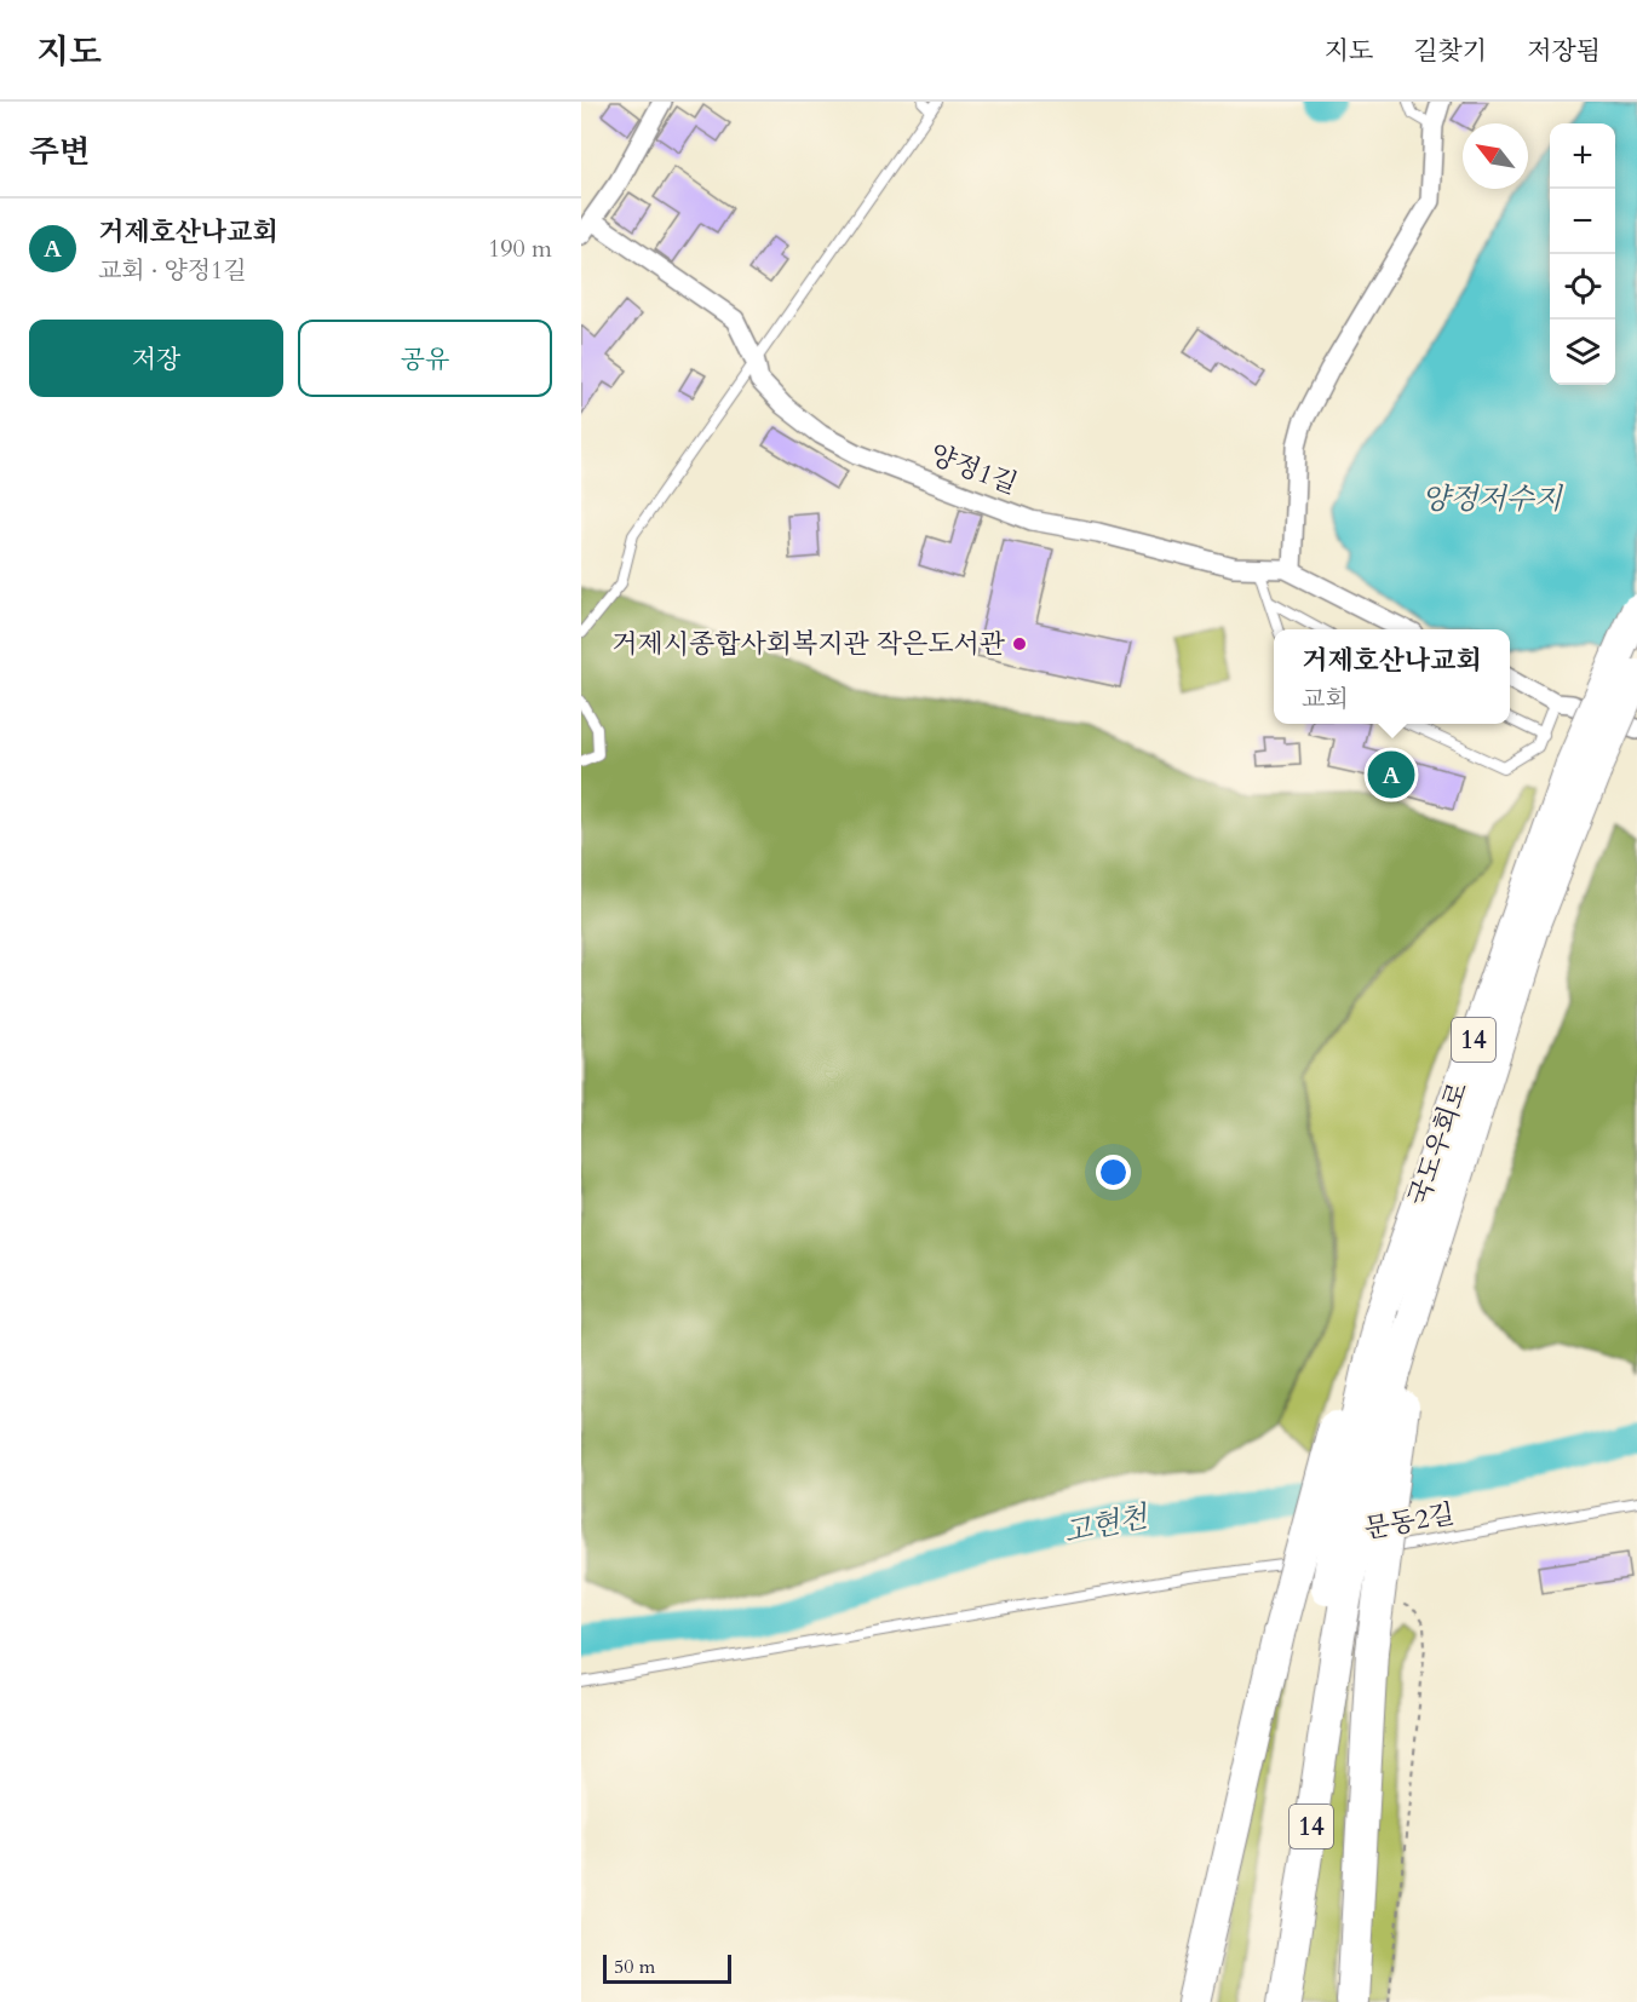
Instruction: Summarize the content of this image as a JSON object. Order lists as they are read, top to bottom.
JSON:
{
  "streets": {
    "highway": ["14", "국도우회로"],
    "street": ["양정1길"],
    "lane": ["문동2길"]
  },
  "crossings": [
    ["14", "국도우회로"]
  ],
  "water": ["양정저수지", "고현천"],
  "places": ["거제시종합사회복지관 작은도서관"],
  "scale_bar": "50 m",
  "north": "top left",
  "page": {
    "header": "지도",
    "nav": ["지도", "길찾기", "저장됨"],
    "heading": "주변",
    "map_buttons": ["+", "−"],
    "list": [
      {
        "mark": "A",
        "name": "거제호산나교회",
        "note": "교회 · 양정1길",
        "value": "190 m"
      }
    ],
    "buttons": ["저장", "공유"],
    "popup": ["거제호산나교회", "교회"],
    "pins": "A",
    "scale": "50 m"
  }
}
